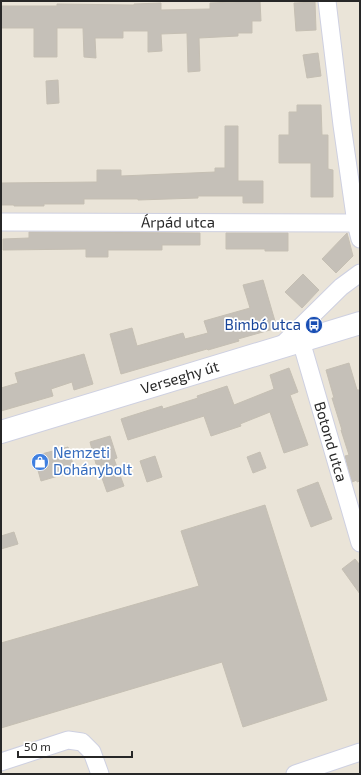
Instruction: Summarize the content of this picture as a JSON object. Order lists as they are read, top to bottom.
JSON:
{
  "streets": {
    "main road": ["Verseghy út"],
    "street": ["Árpád utca", "Botond utca"]
  },
  "crossings": [
    ["Verseghy út", "Botond utca"]
  ],
  "places": {
    "bus stop": ["Bimbó utca"],
    "shop": ["Nemzeti Dohánybolt"]
  },
  "scale_bar": "50 m"
}
